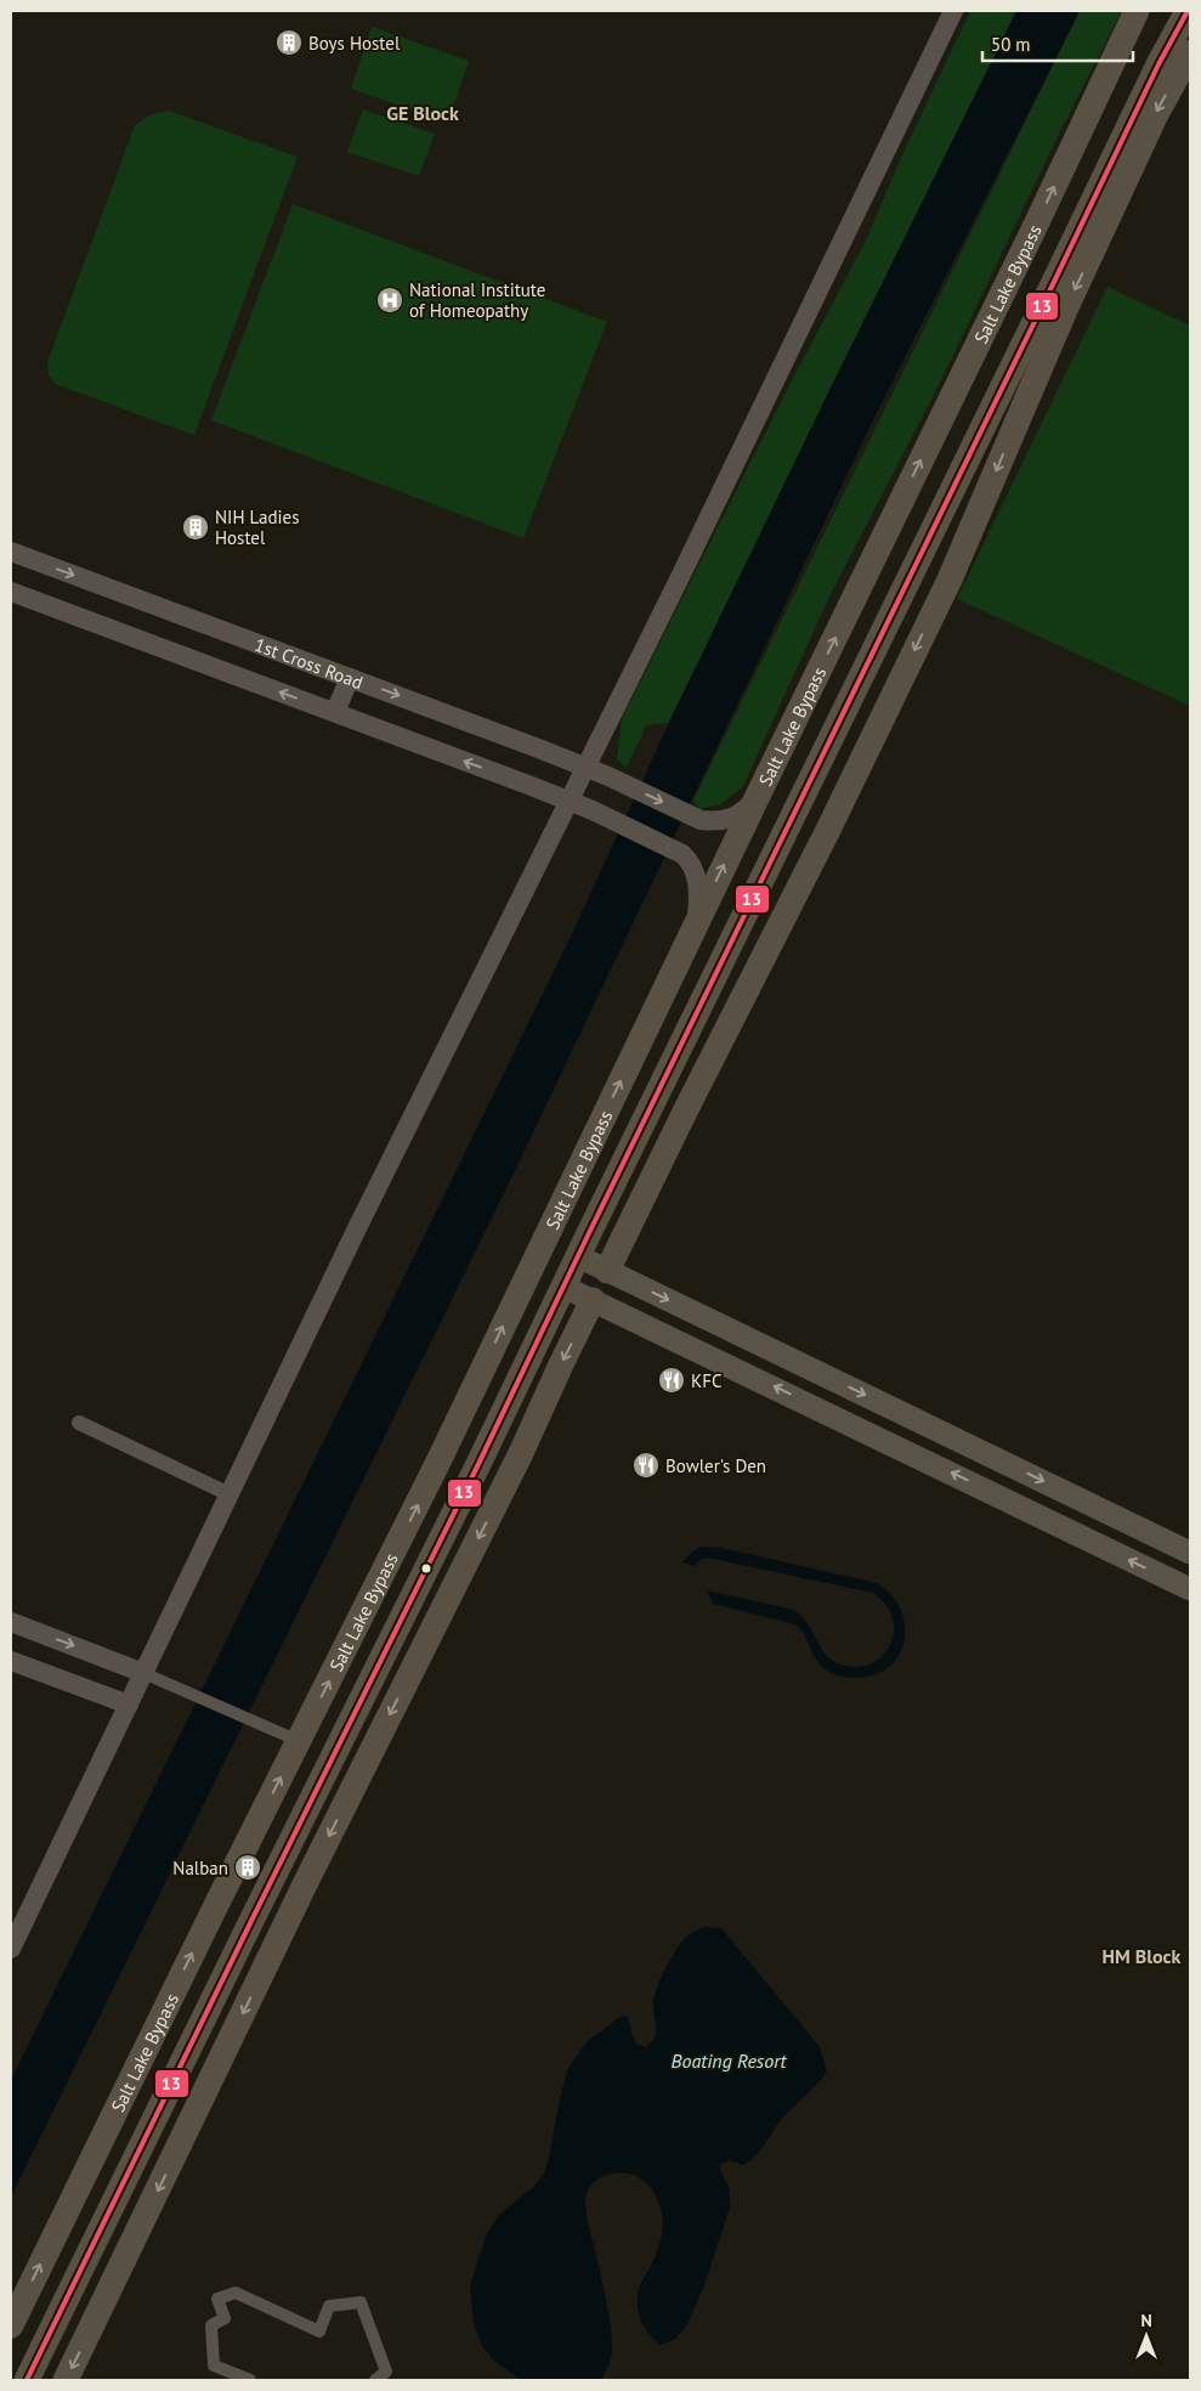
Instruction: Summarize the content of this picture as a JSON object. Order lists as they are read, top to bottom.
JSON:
{
  "streets": {
    "main road": ["Salt Lake Bypass"],
    "street": ["1st Cross Road"]
  },
  "crossings": [
    ["Salt Lake Bypass", "1st Cross Road"]
  ],
  "districts": ["GE Block", "HM Block"],
  "water": ["Boating Resort"],
  "places": {
    "building": ["Boys Hostel", "NIH Ladies Hostel", "Nalban"],
    "hospital": ["National Institute of Homeopathy"],
    "restaurant": ["KFC", "Bowler's Den"]
  },
  "lines": ["transit line 13"],
  "scale_bar": "50 m",
  "north": "top"
}
